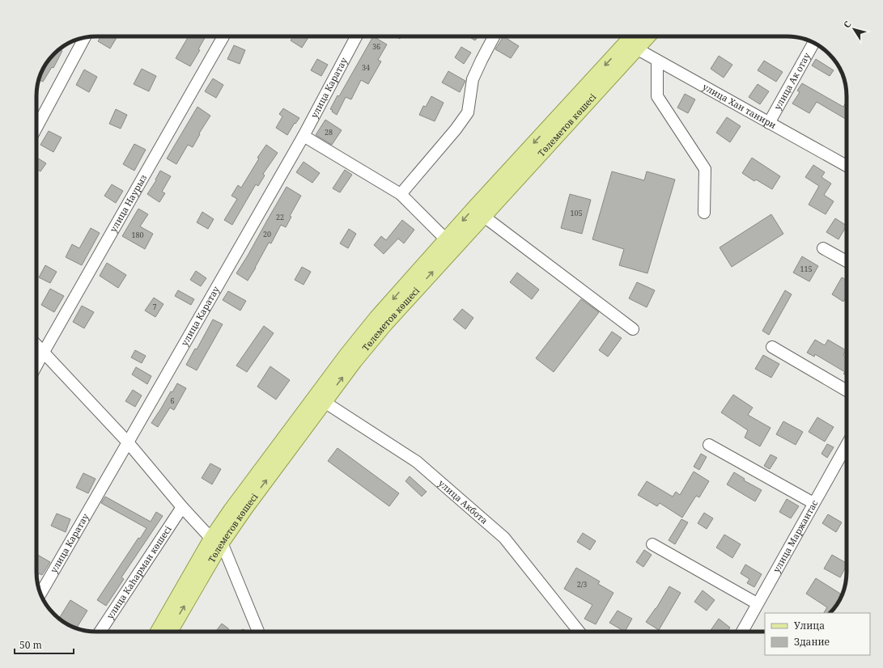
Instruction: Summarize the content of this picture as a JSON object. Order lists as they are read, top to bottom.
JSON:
{
  "streets": {
    "main road": ["Төлеметов көшесі"],
    "street": [
      "улица Ак отау",
      "улица Каратау",
      "улица Хан танири",
      "улица Наурыз",
      "улица Акбота",
      "улица Маржантас",
      "улица Каһарман көшесі"
    ]
  },
  "crossings": [
    ["улица Ак отау", "улица Хан танири"],
    ["улица Хан танири", "Төлеметов көшесі"],
    ["Төлеметов көшесі", "улица Акбота"]
  ],
  "house_numbers": [
    "36",
    "34",
    "28",
    "105",
    "22",
    "20",
    "180",
    "115",
    "7",
    "6",
    "2/3"
  ],
  "legend": ["Улица", "Здание"],
  "scale_bar": "50 m",
  "north": "top left"
}
